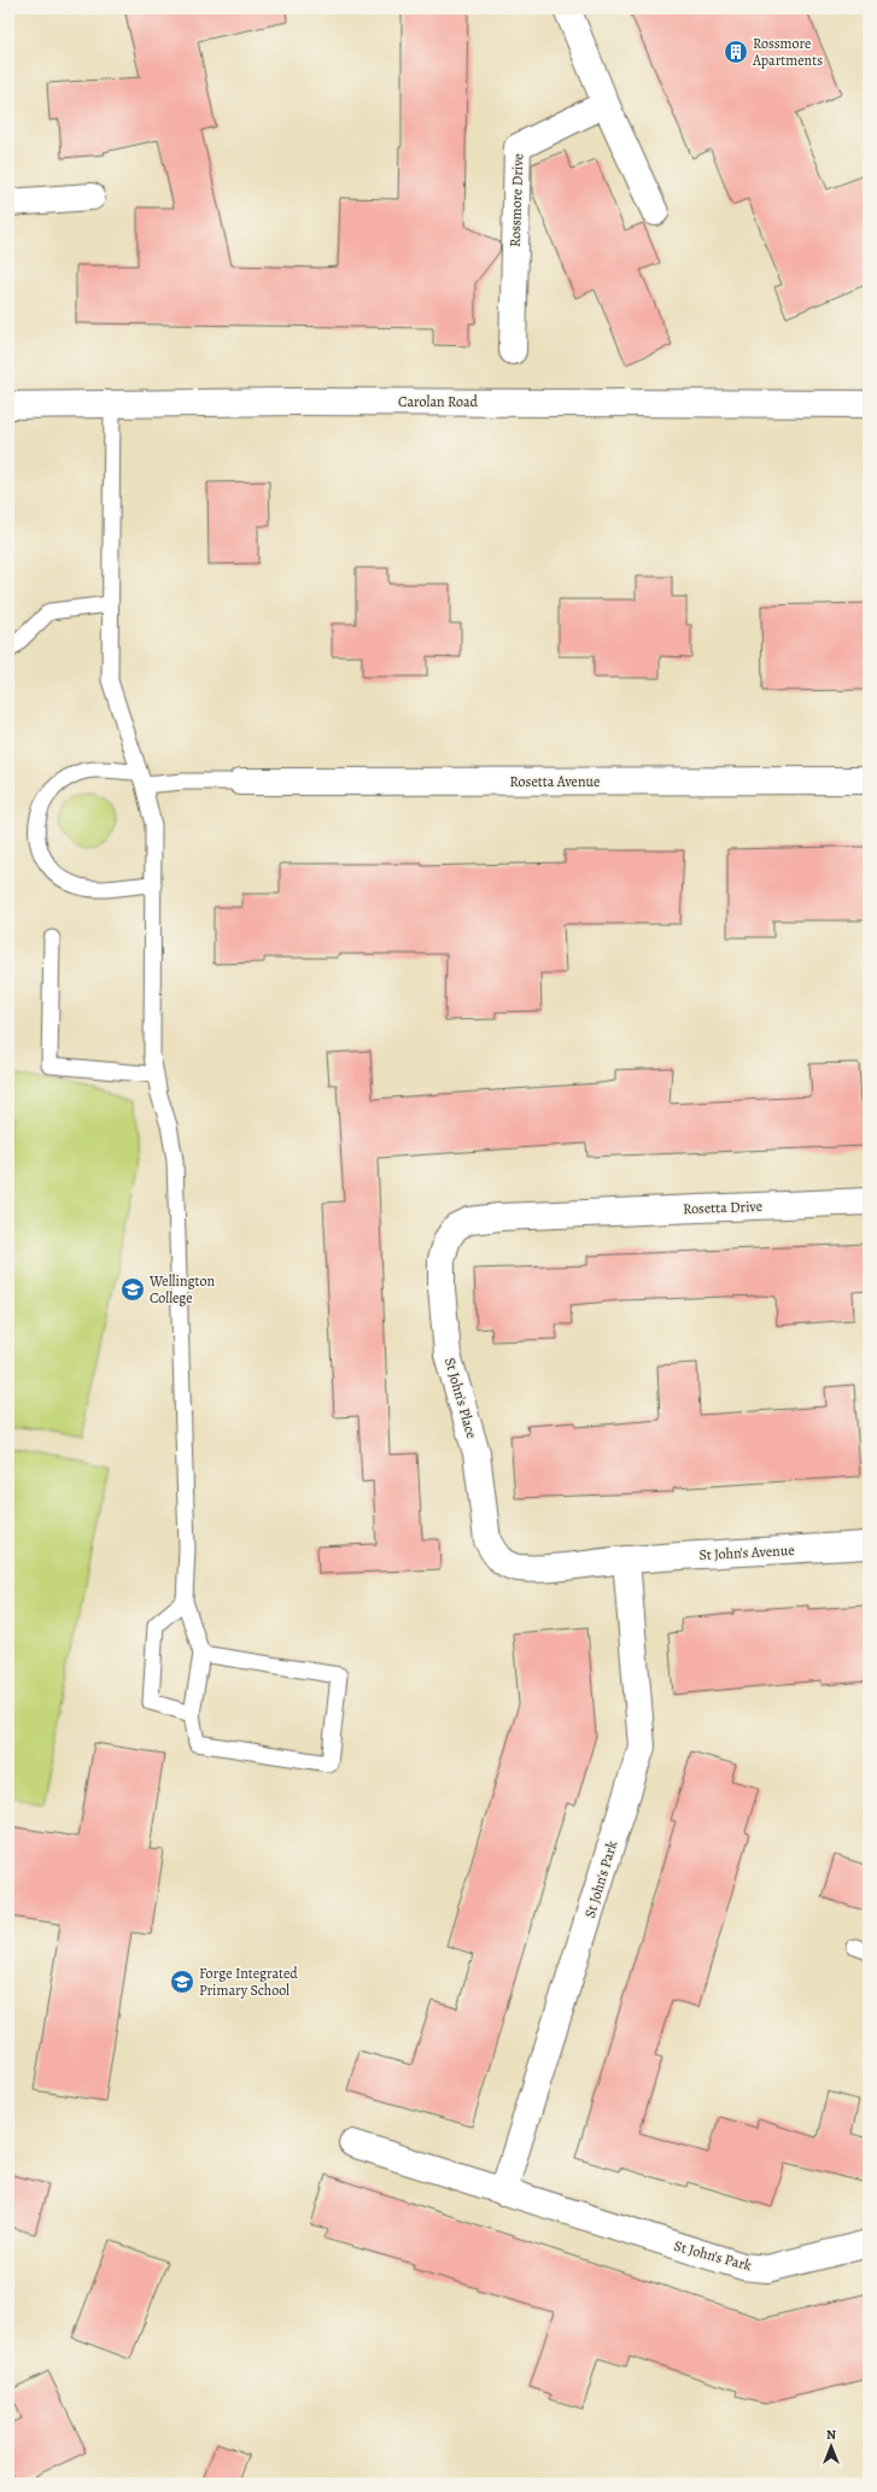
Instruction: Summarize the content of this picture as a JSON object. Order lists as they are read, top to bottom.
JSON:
{
  "streets": {
    "street": [
      "Rossmore Drive",
      "Carolan Road",
      "Rosetta Avenue",
      "Rosetta Drive",
      "St John's Place",
      "St John's Avenue",
      "St John's Park"
    ]
  },
  "crossings": [
    ["Rosetta Drive", "St John's Place"],
    ["St John's Place", "St John's Avenue"],
    ["St John's Place", "St John's Park"],
    ["St John's Avenue", "St John's Park"]
  ],
  "places": {
    "building": ["Rossmore Apartments"],
    "school or university": ["Wellington College", "Forge Integrated Primary School"]
  },
  "north": "top"
}
